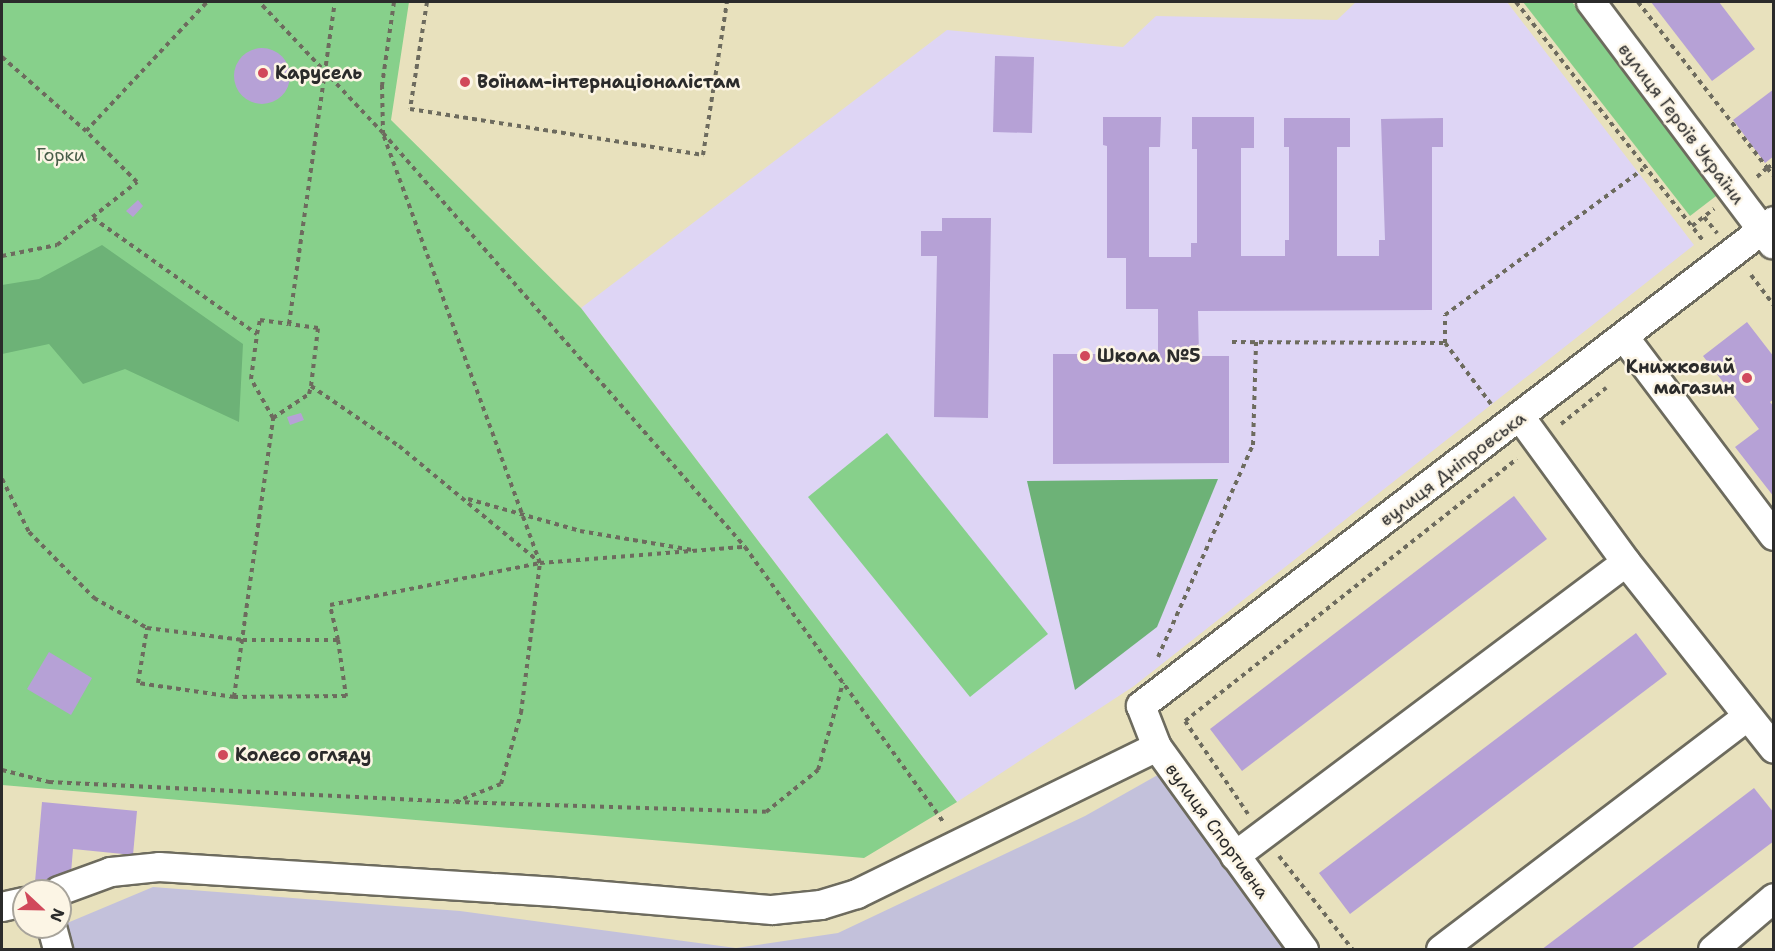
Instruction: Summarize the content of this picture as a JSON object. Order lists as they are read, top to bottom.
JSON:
{
  "streets": {
    "street": ["вулиця Героїв України", "вулиця Дніпровська", "вулиця Спортивна"]
  },
  "crossings": [
    ["вулиця Героїв України", "вулиця Дніпровська"],
    ["вулиця Дніпровська", "вулиця Спортивна"]
  ],
  "parks": ["Горки"],
  "places": [
    "Карусель",
    "Воїнам-інтернаціоналістам",
    "Школа №5",
    "Книжковий магазин",
    "Колесо огляду"
  ],
  "north": "right"
}
